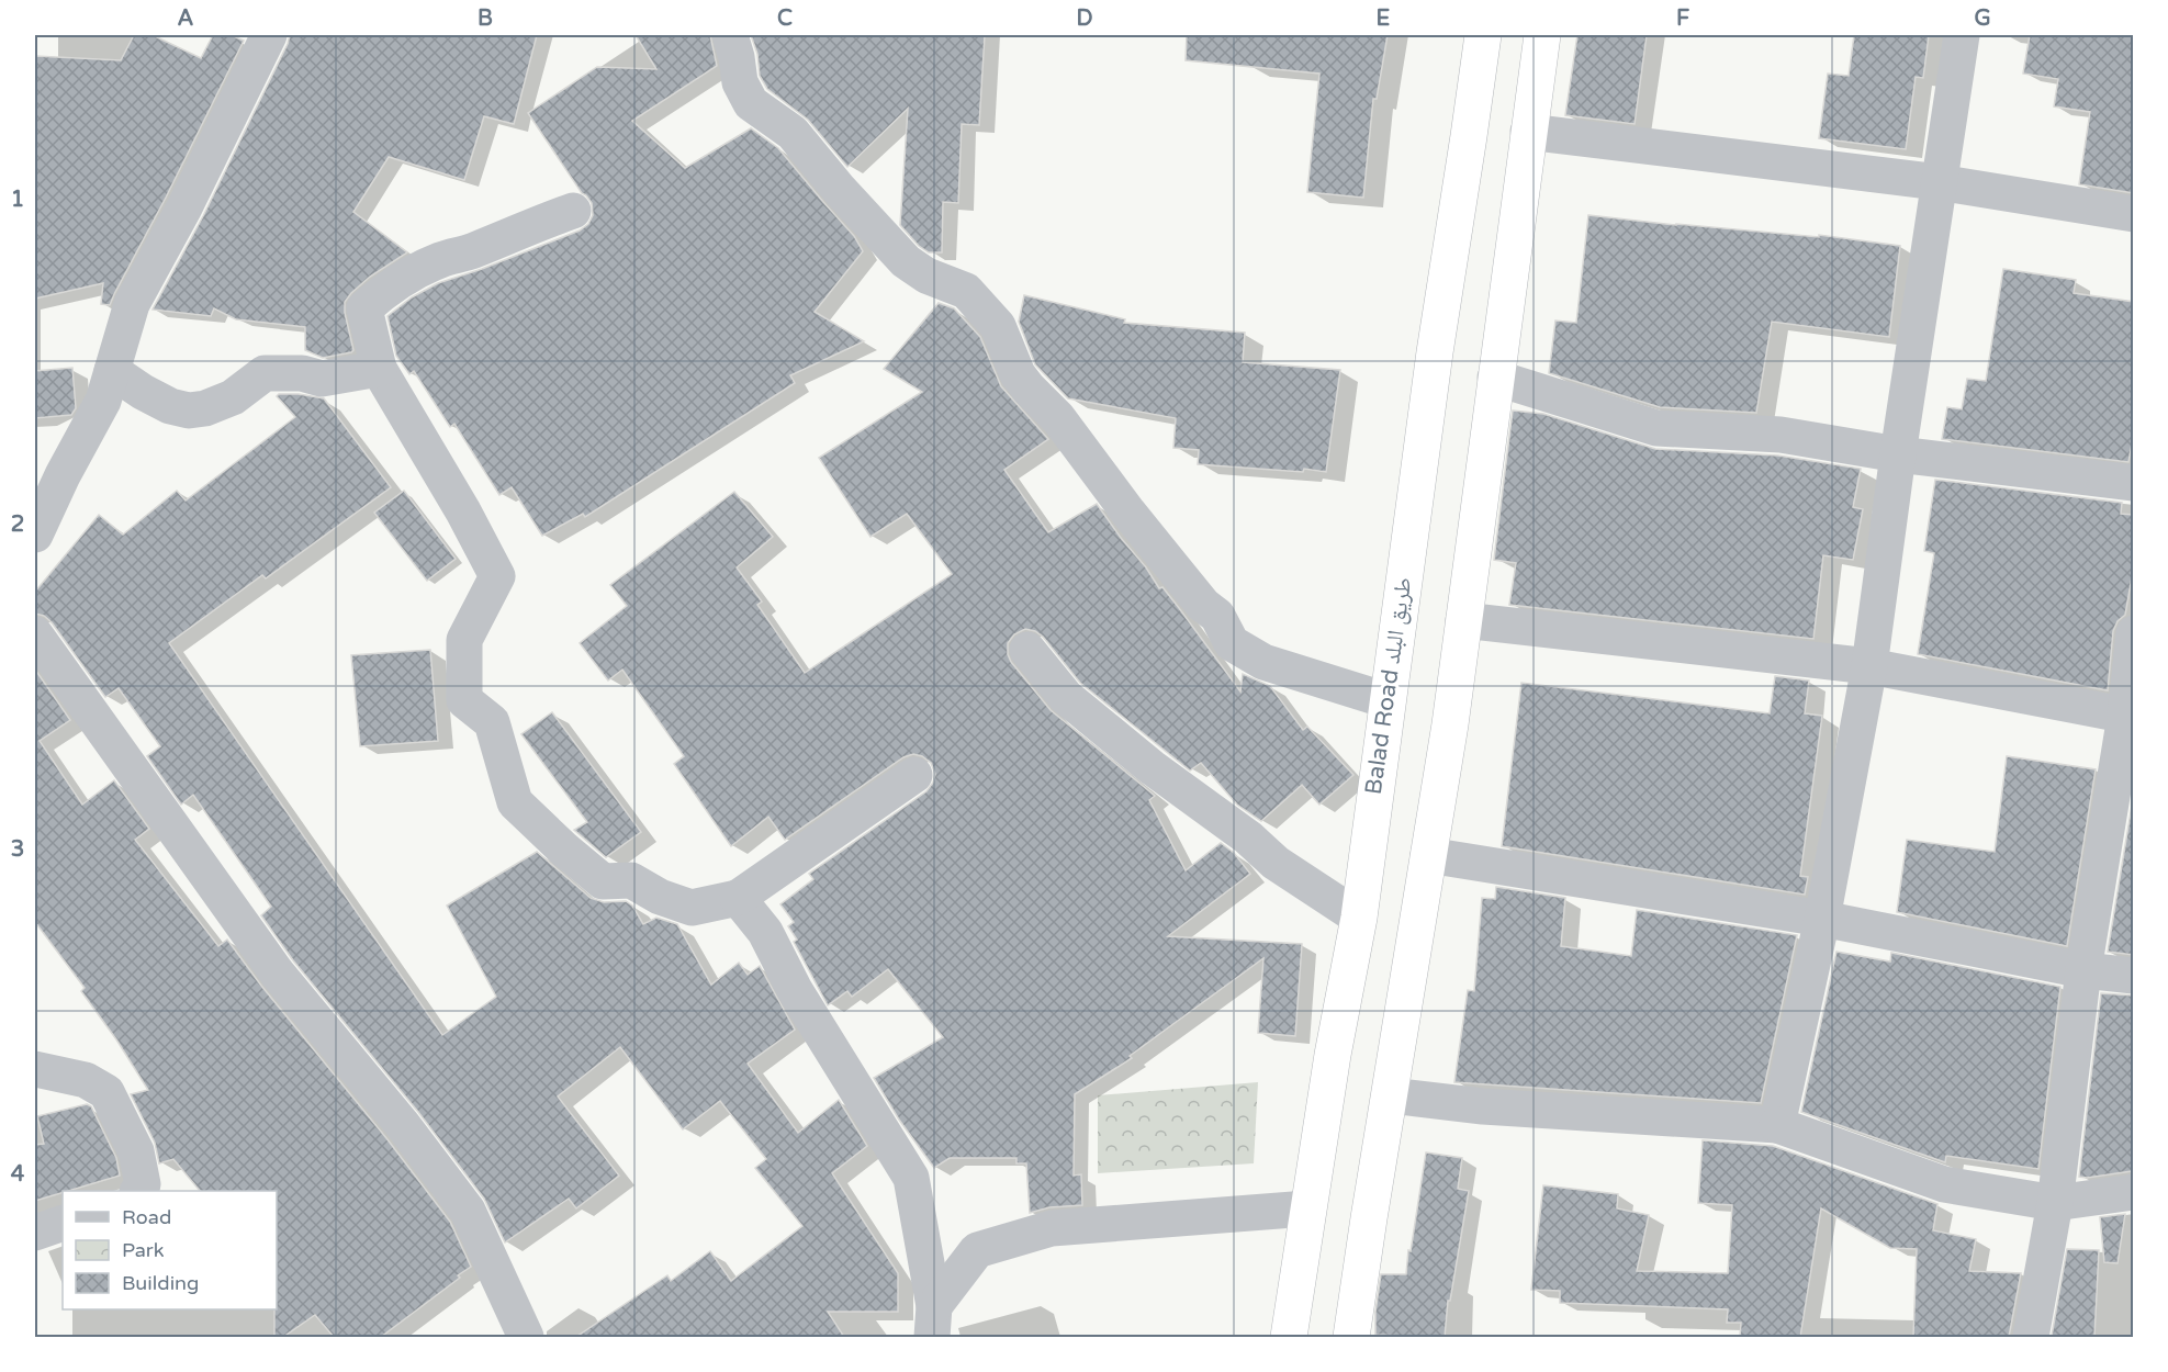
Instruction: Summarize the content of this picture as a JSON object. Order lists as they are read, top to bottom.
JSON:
{
  "streets": {
    "highway": ["Balad Road طريق البلد"]
  },
  "legend": ["Road", "Park", "Building"],
  "grid": {
    "columns": [
      "A",
      "B",
      "C",
      "D",
      "E",
      "F",
      "G"
    ],
    "rows": [
      "1",
      "2",
      "3",
      "4"
    ]
  }
}
